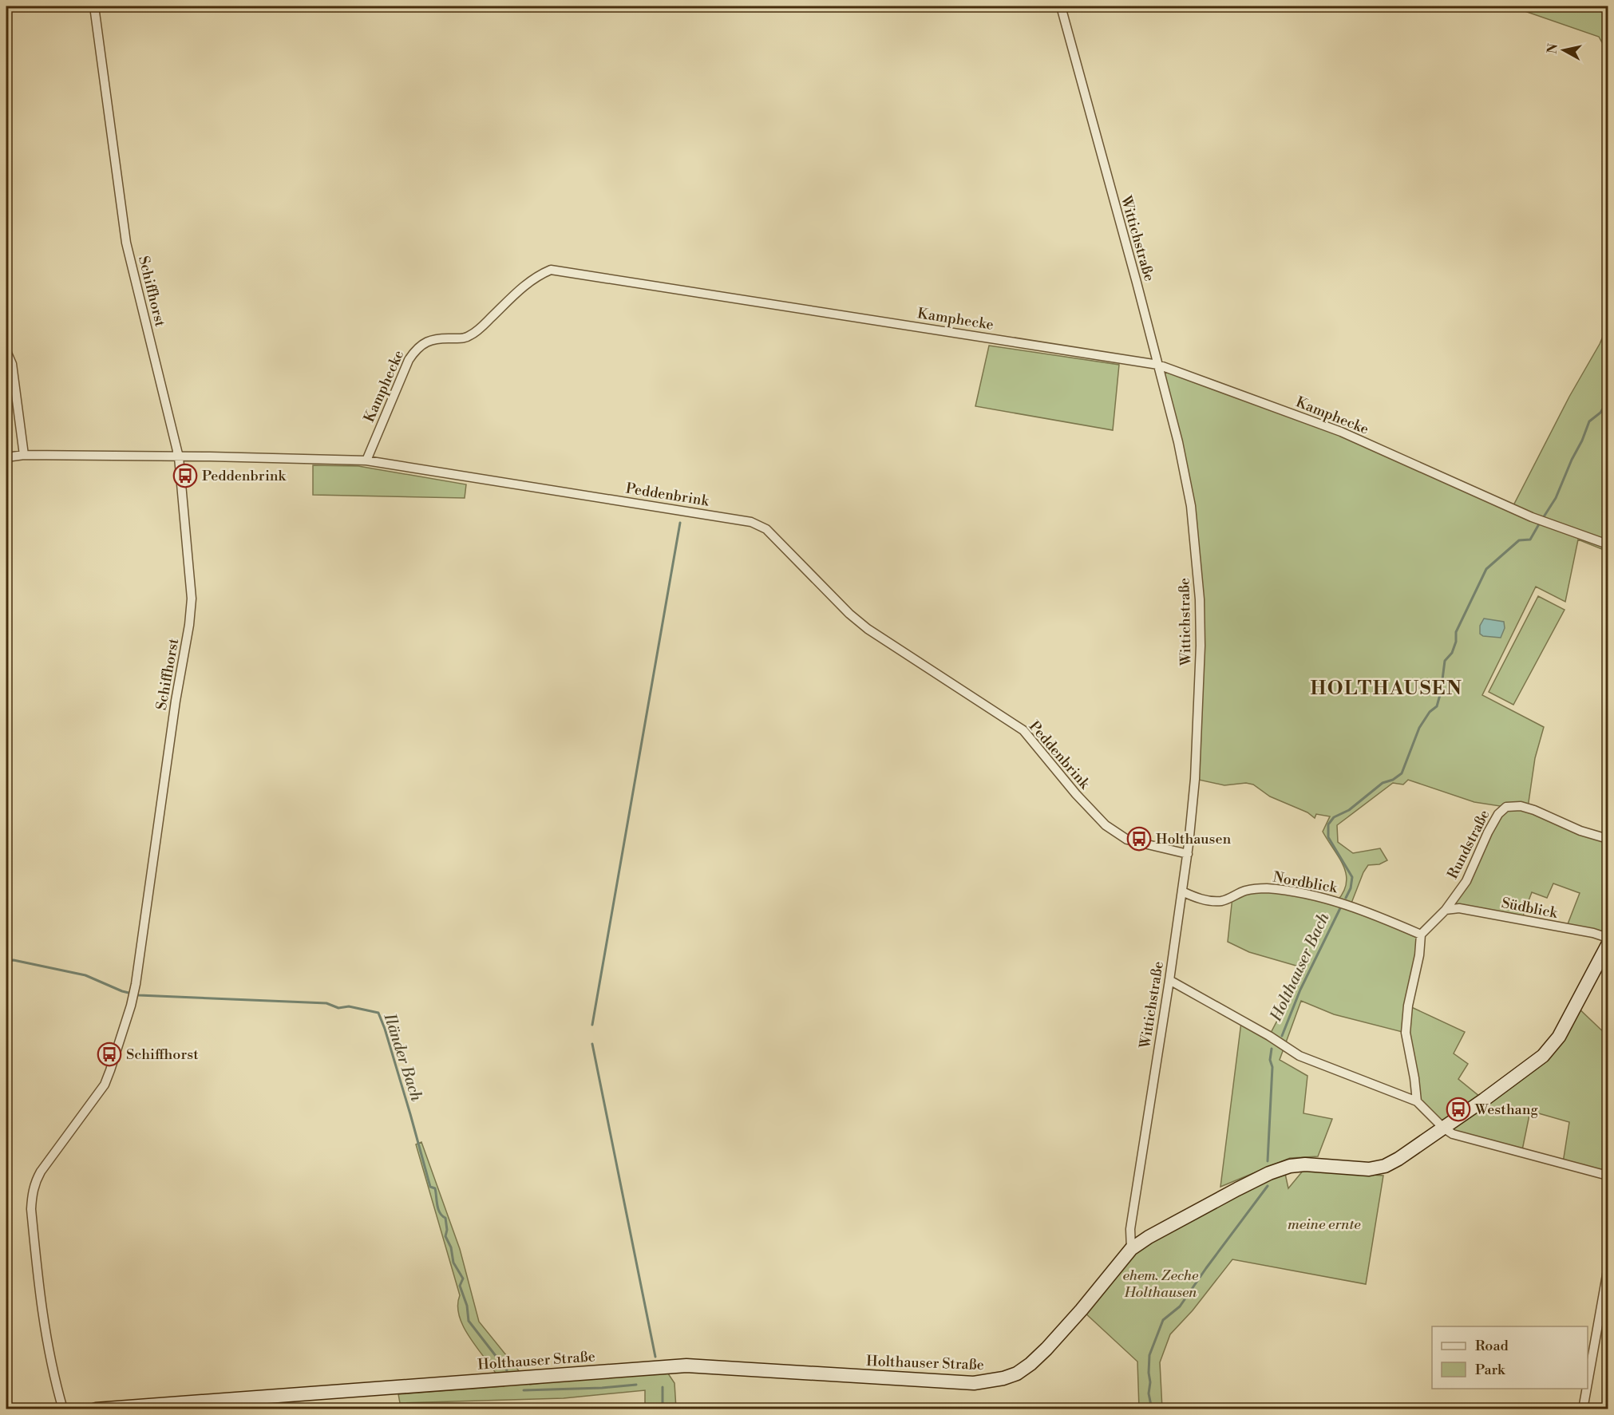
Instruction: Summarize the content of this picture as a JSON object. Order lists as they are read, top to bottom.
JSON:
{
  "streets": {
    "street": [
      "Wittichstraße",
      "Schiffhorst",
      "Kamphecke",
      "Peddenbrink",
      "Rundstraße",
      "Nordblick",
      "Südblick",
      "Holthauser Straße"
    ]
  },
  "crossings": [
    ["Wittichstraße", "Kamphecke"],
    ["Wittichstraße", "Peddenbrink"],
    ["Wittichstraße", "Nordblick"],
    ["Wittichstraße", "Holthauser Straße"],
    ["Schiffhorst", "Peddenbrink"],
    ["Kamphecke", "Peddenbrink"],
    ["Rundstraße", "Nordblick"],
    ["Rundstraße", "Südblick"]
  ],
  "districts": ["HOLTHAUSEN"],
  "water": ["Holthauser Bach", "Iländer Bach"],
  "parks": ["meine ernte", "ehem. Zeche Holthausen"],
  "places": {
    "bus stop": [
      "Peddenbrink",
      "Holthausen",
      "Schiffhorst",
      "Westhang"
    ]
  },
  "legend": ["Road", "Park"],
  "north": "left"
}
